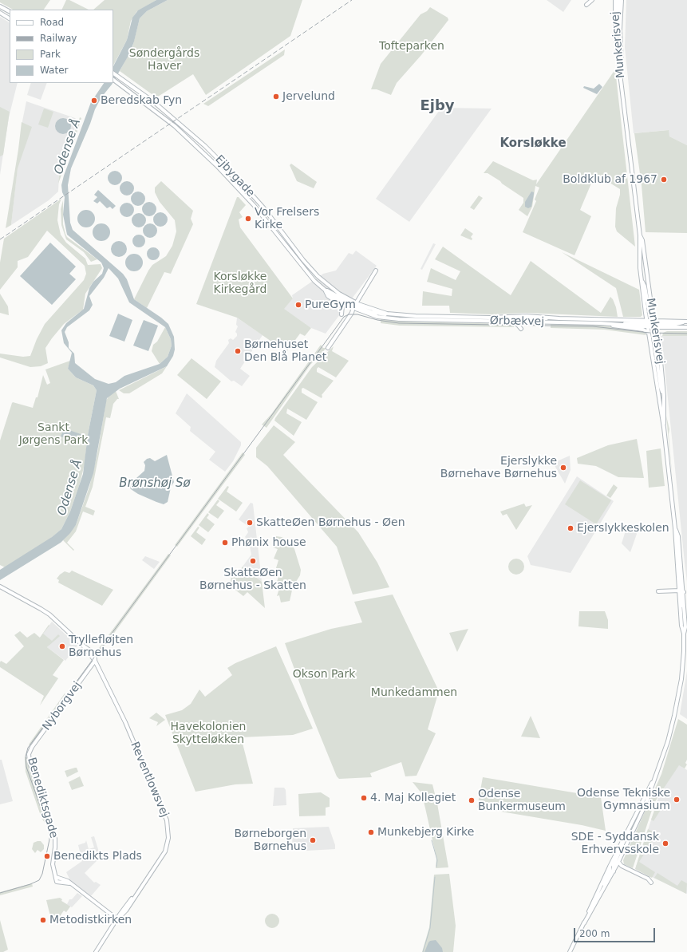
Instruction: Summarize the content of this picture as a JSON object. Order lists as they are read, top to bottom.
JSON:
{
  "streets": {
    "main road": [
      "Munkerisvej",
      "Ejbygade",
      "Ørbækvej",
      "Nyborgvej",
      "Reventlowsvej",
      "Benediktsgade"
    ]
  },
  "crossings": [
    ["Munkerisvej", "Ørbækvej"],
    ["Ejbygade", "Ørbækvej"],
    ["Nyborgvej", "Reventlowsvej"],
    ["Nyborgvej", "Benediktsgade"]
  ],
  "districts": ["Ejby", "Korsløkke"],
  "water": ["Odense Å", "Brønshøj Sø"],
  "parks": [
    "Tofteparken",
    "Søndergårds Haver",
    "Korsløkke Kirkegård",
    "Sankt Jørgens Park",
    "Okson Park",
    "Munkedammen",
    "Havekolonien Skytteløkken"
  ],
  "places": [
    "Jervelund",
    "Beredskab Fyn",
    "Boldklub af 1967",
    "Vor Frelsers Kirke",
    "PureGym",
    "Børnehuset Den Blå Planet",
    "Ejerslykke Børnehave Børnehus",
    "SkatteØen Børnehus - Øen",
    "Ejerslykkeskolen",
    "Phønix house",
    "SkatteØen Børnehus - Skatten",
    "Tryllefløjten Børnehus",
    "4. Maj Kollegiet",
    "Odense Tekniske Gymnasium",
    "Odense Bunkermuseum",
    "Munkebjerg Kirke",
    "Børneborgen Børnehus",
    "SDE - Syddansk Erhvervsskole",
    "Benedikts Plads",
    "Metodistkirken"
  ],
  "legend": [
    "Road",
    "Railway",
    "Park",
    "Water"
  ],
  "scale_bar": "200 m"
}
